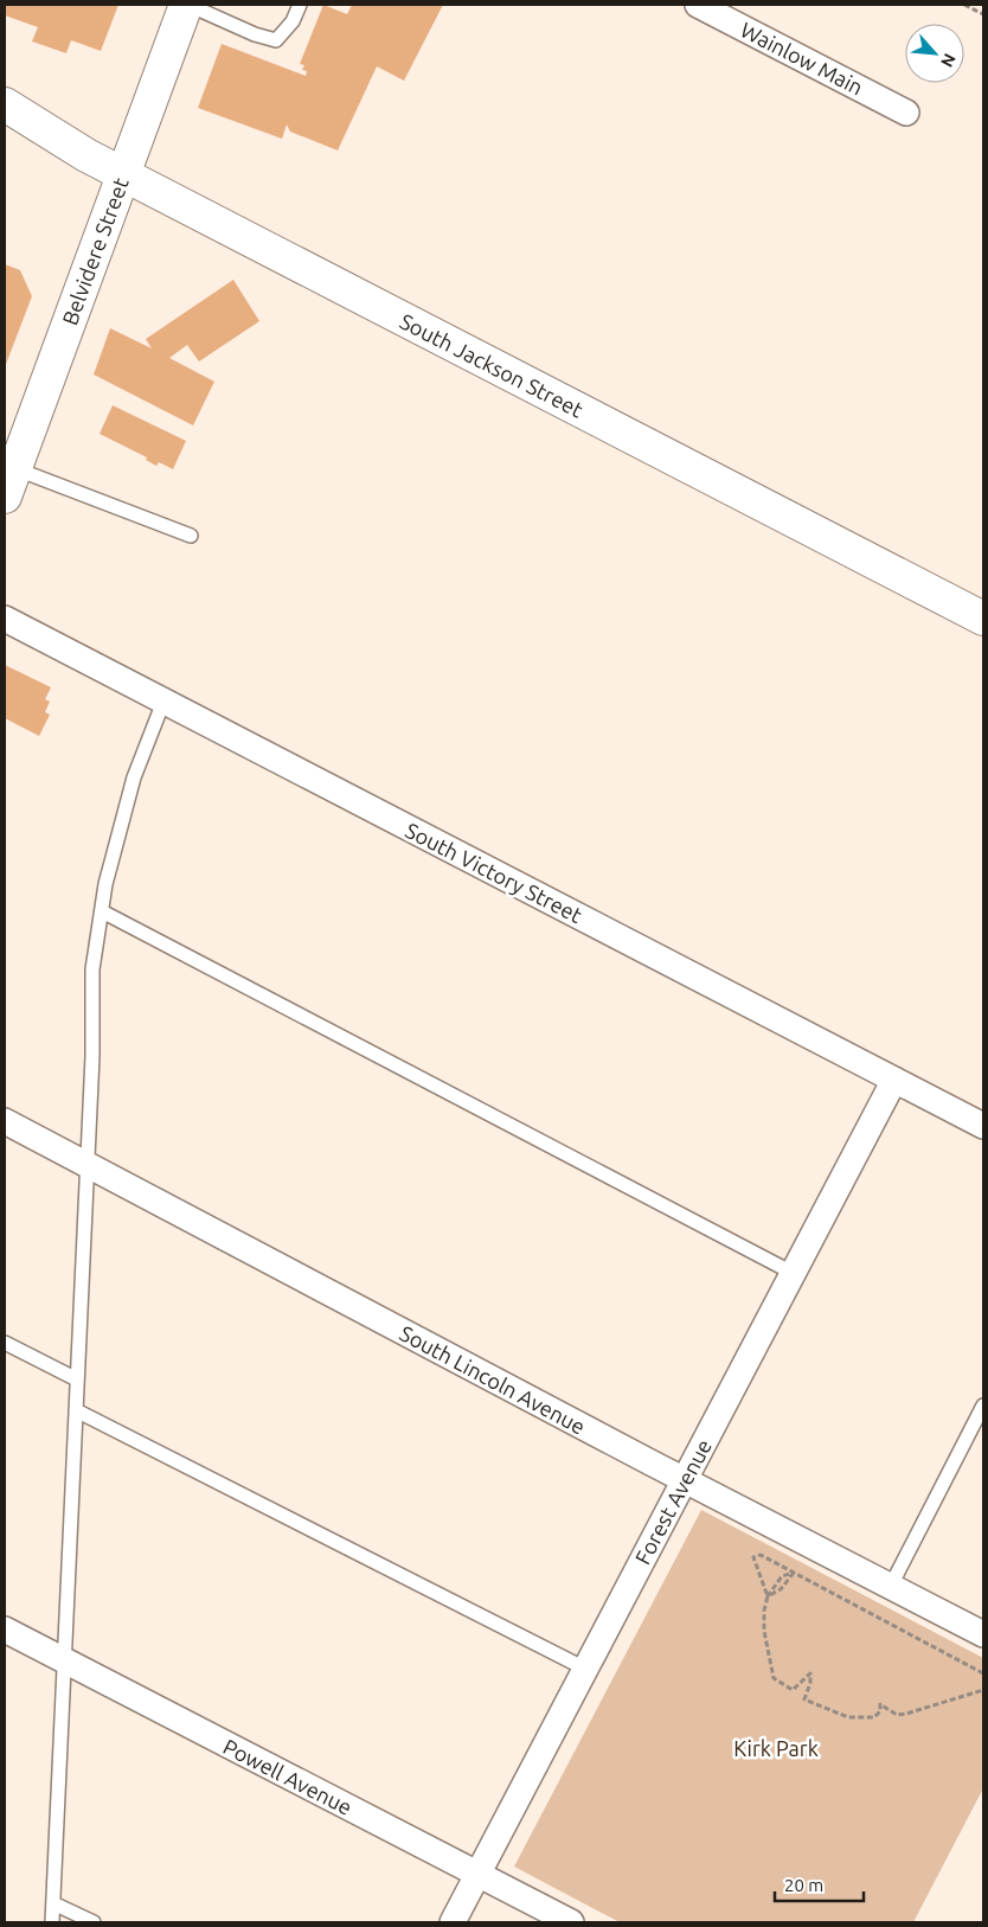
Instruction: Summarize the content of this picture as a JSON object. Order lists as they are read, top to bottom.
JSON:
{
  "streets": {
    "street": [
      "Wainlow Main",
      "Belvidere Street",
      "South Jackson Street",
      "South Victory Street",
      "South Lincoln Avenue",
      "Forest Avenue",
      "Powell Avenue"
    ]
  },
  "crossings": [
    ["Belvidere Street", "South Jackson Street"],
    ["South Victory Street", "Forest Avenue"],
    ["South Lincoln Avenue", "Forest Avenue"],
    ["Forest Avenue", "Powell Avenue"]
  ],
  "parks": ["Kirk Park"],
  "scale_bar": "20 m",
  "north": "bottom right"
}
